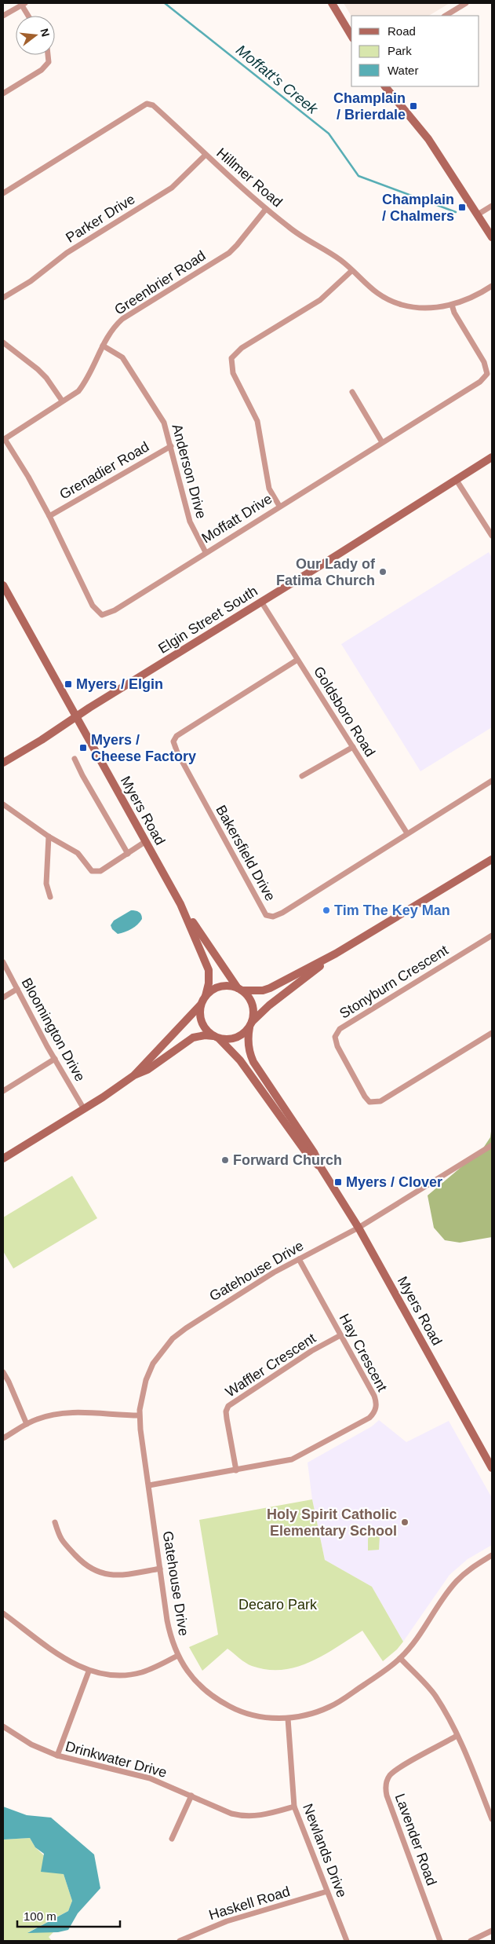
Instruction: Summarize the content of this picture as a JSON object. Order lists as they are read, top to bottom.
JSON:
{
  "streets": {
    "main road": ["Elgin Street South", "Myers Road"],
    "street": [
      "Hillmer Road",
      "Parker Drive",
      "Greenbrier Road",
      "Grenadier Road",
      "Anderson Drive",
      "Moffatt Drive",
      "Goldsboro Road",
      "Bakersfield Drive",
      "Stonyburn Crescent",
      "Bloomington Drive",
      "Gatehouse Drive",
      "Hay Crescent",
      "Waffler Crescent",
      "Drinkwater Drive",
      "Lavender Road",
      "Newlands Drive",
      "Haskell Road"
    ]
  },
  "crossings": [
    ["Hillmer Road", "Parker Drive"],
    ["Hillmer Road", "Greenbrier Road"],
    ["Hillmer Road", "Moffatt Drive"],
    ["Greenbrier Road", "Anderson Drive"],
    ["Greenbrier Road", "Moffatt Drive"],
    ["Grenadier Road", "Anderson Drive"],
    ["Grenadier Road", "Moffatt Drive"],
    ["Anderson Drive", "Moffatt Drive"],
    ["Elgin Street South", "Goldsboro Road"],
    ["Elgin Street South", "Myers Road"],
    ["Goldsboro Road", "Bakersfield Drive"],
    ["Myers Road", "Gatehouse Drive"],
    ["Gatehouse Drive", "Hay Crescent"],
    ["Gatehouse Drive", "Newlands Drive"],
    ["Hay Crescent", "Waffler Crescent"],
    ["Drinkwater Drive", "Newlands Drive"],
    ["Newlands Drive", "Haskell Road"]
  ],
  "water": ["Moffatt's Creek"],
  "parks": ["Decaro Park"],
  "places": {
    "transit": [
      "Champlain / Brierdale",
      "Champlain / Chalmers",
      "Myers / Elgin",
      "Myers / Cheese Factory",
      "Myers / Clover"
    ],
    "other": [
      "Our Lady of Fatima Church",
      "Tim The Key Man",
      "Forward Church",
      "Holy Spirit Catholic Elementary School"
    ]
  },
  "legend": ["Road", "Park", "Water"],
  "scale_bar": "100 m",
  "north": "right"
}
